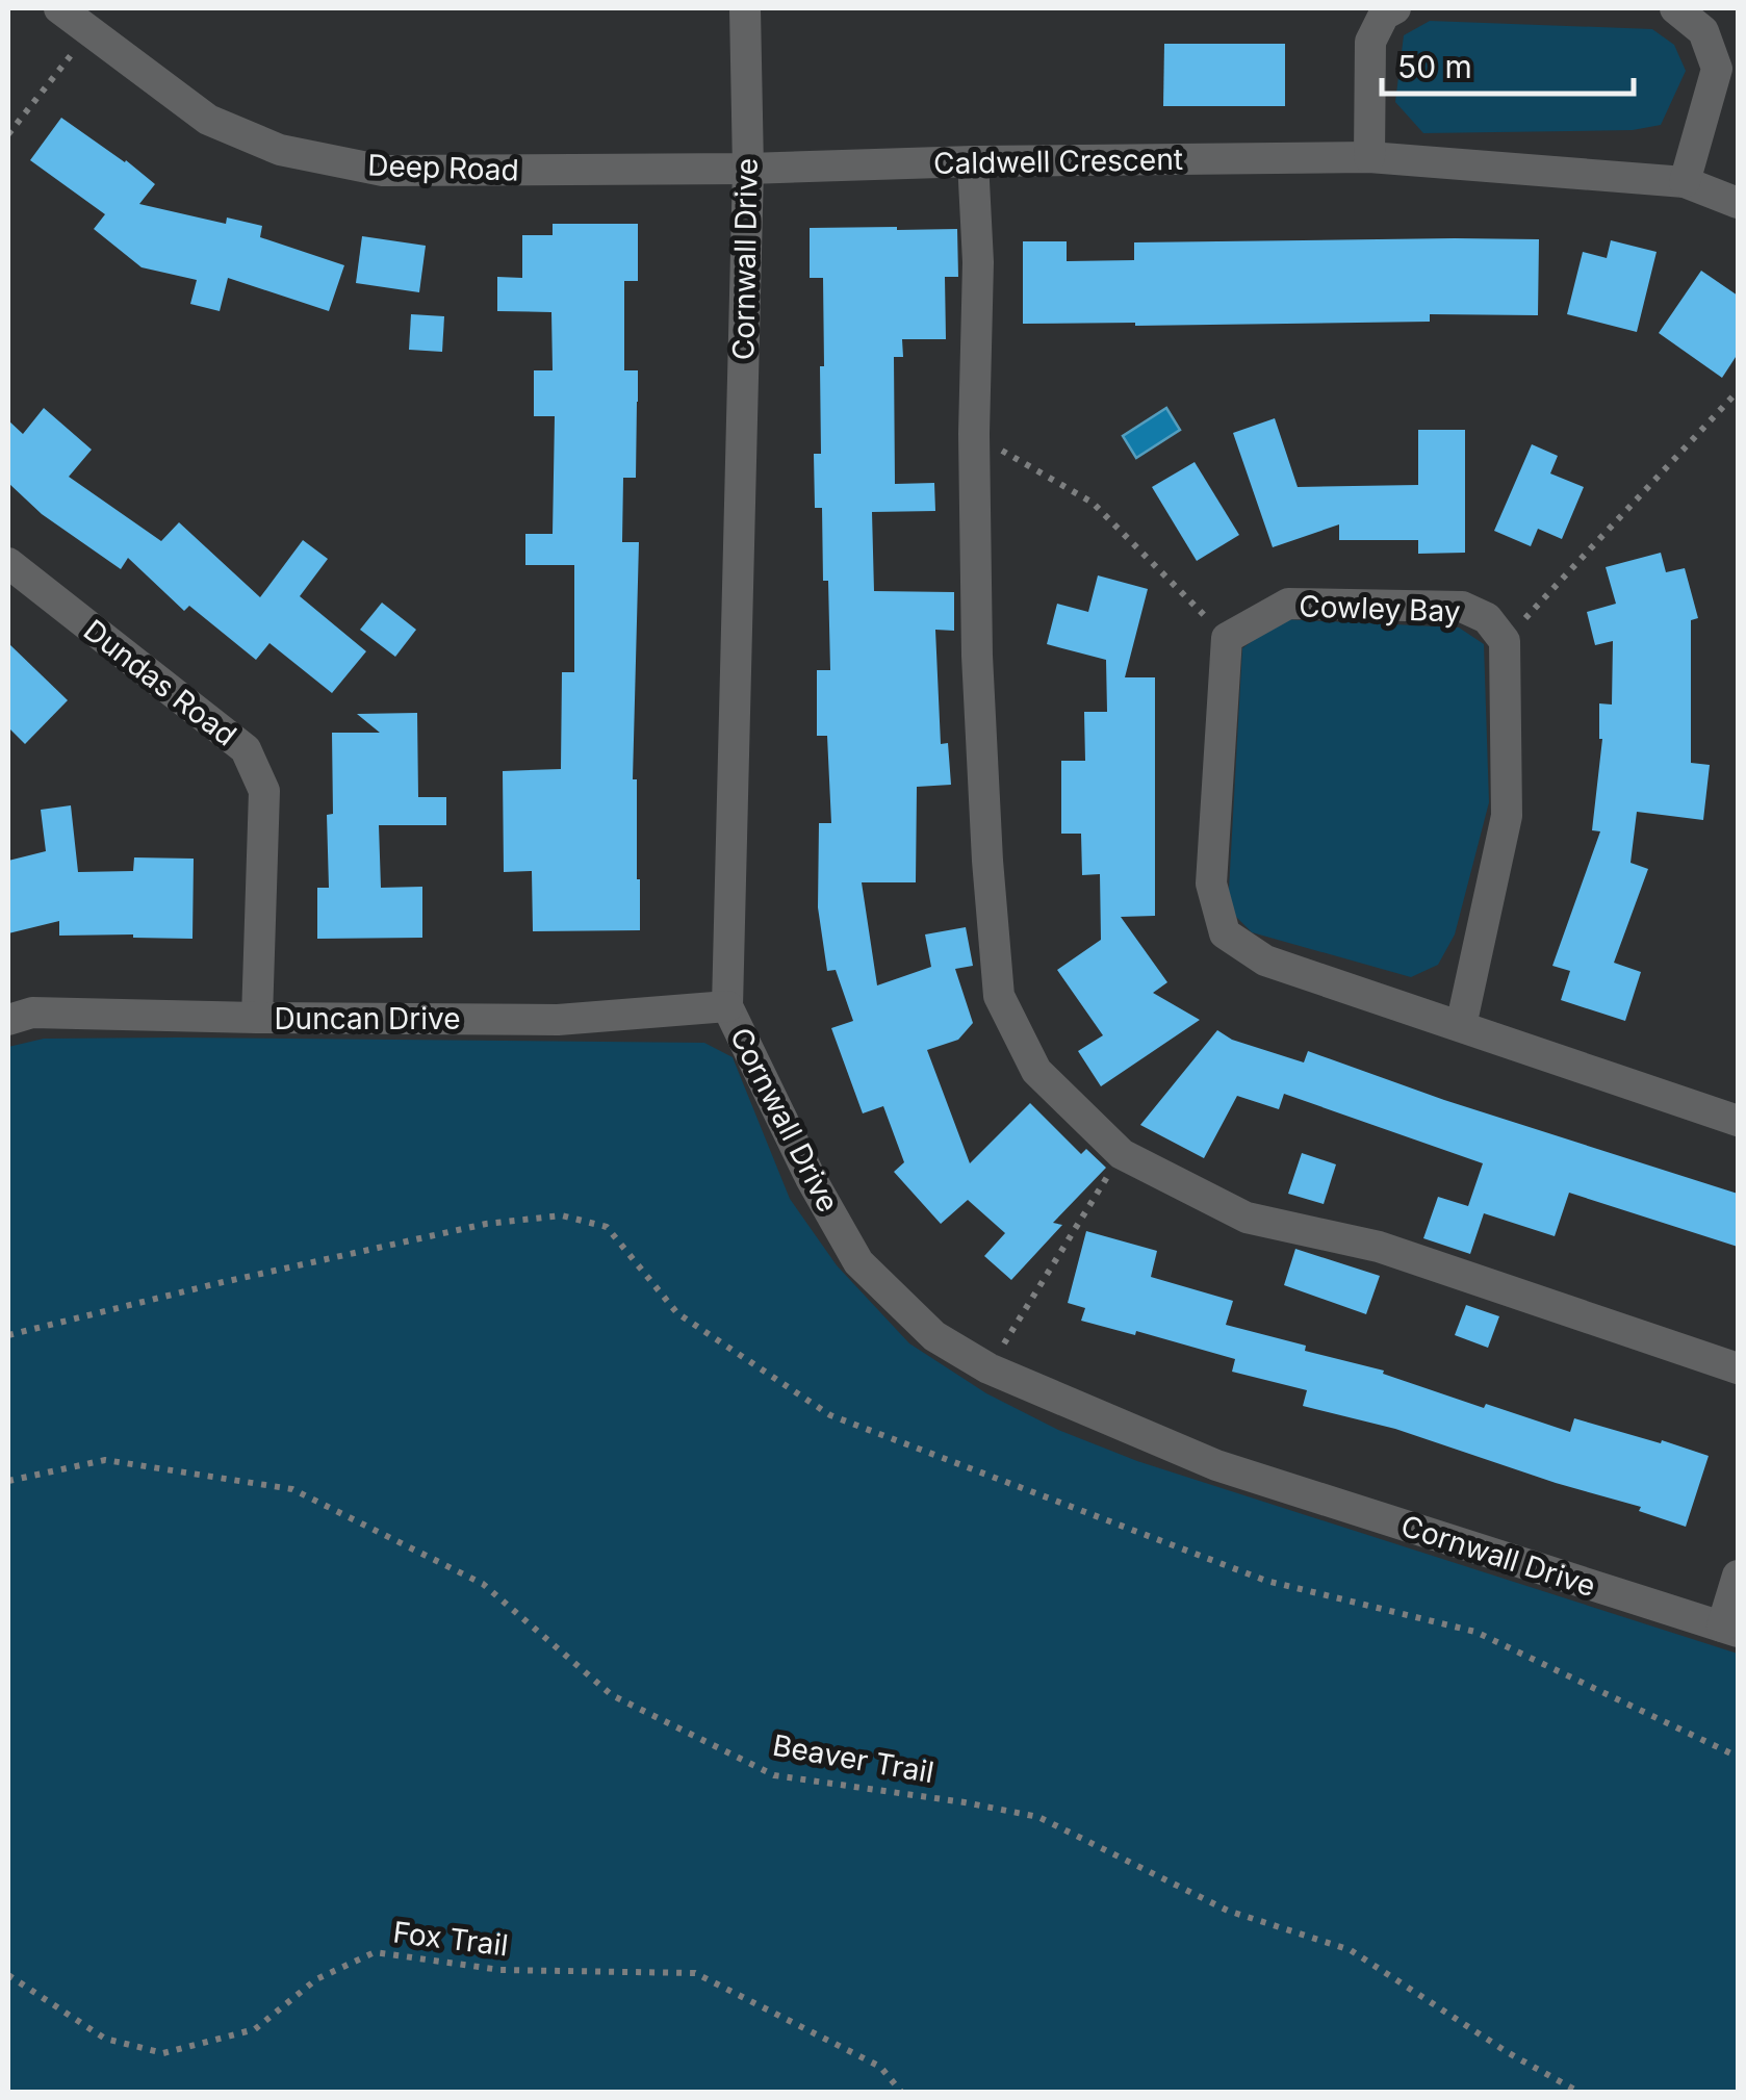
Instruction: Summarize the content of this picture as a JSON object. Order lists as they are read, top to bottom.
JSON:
{
  "streets": {
    "street": [
      "Caldwell Crescent",
      "Deep Road",
      "Cornwall Drive",
      "Cowley Bay",
      "Dundas Road",
      "Duncan Drive"
    ],
    "path": ["Beaver Trail", "Fox Trail"]
  },
  "crossings": [
    ["Caldwell Crescent", "Deep Road"],
    ["Caldwell Crescent", "Cornwall Drive"],
    ["Deep Road", "Cornwall Drive"],
    ["Cornwall Drive", "Duncan Drive"],
    ["Dundas Road", "Duncan Drive"]
  ],
  "scale_bar": "50 m"
}
